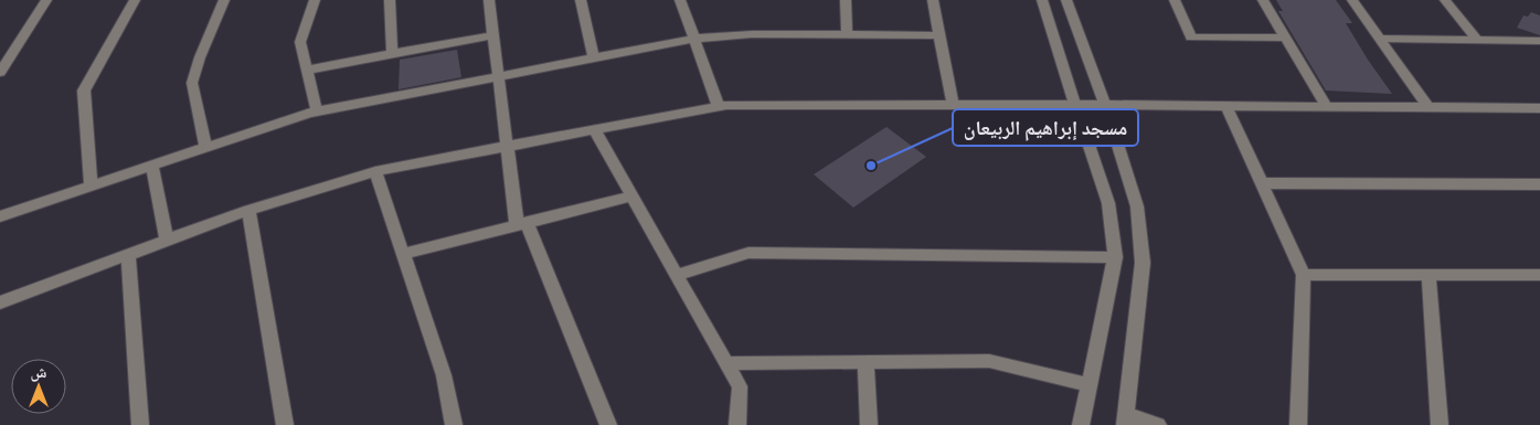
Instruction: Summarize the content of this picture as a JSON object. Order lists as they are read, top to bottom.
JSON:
{
  "places": ["مسجد إبراهيم الربيعان"],
  "north": "top"
}
